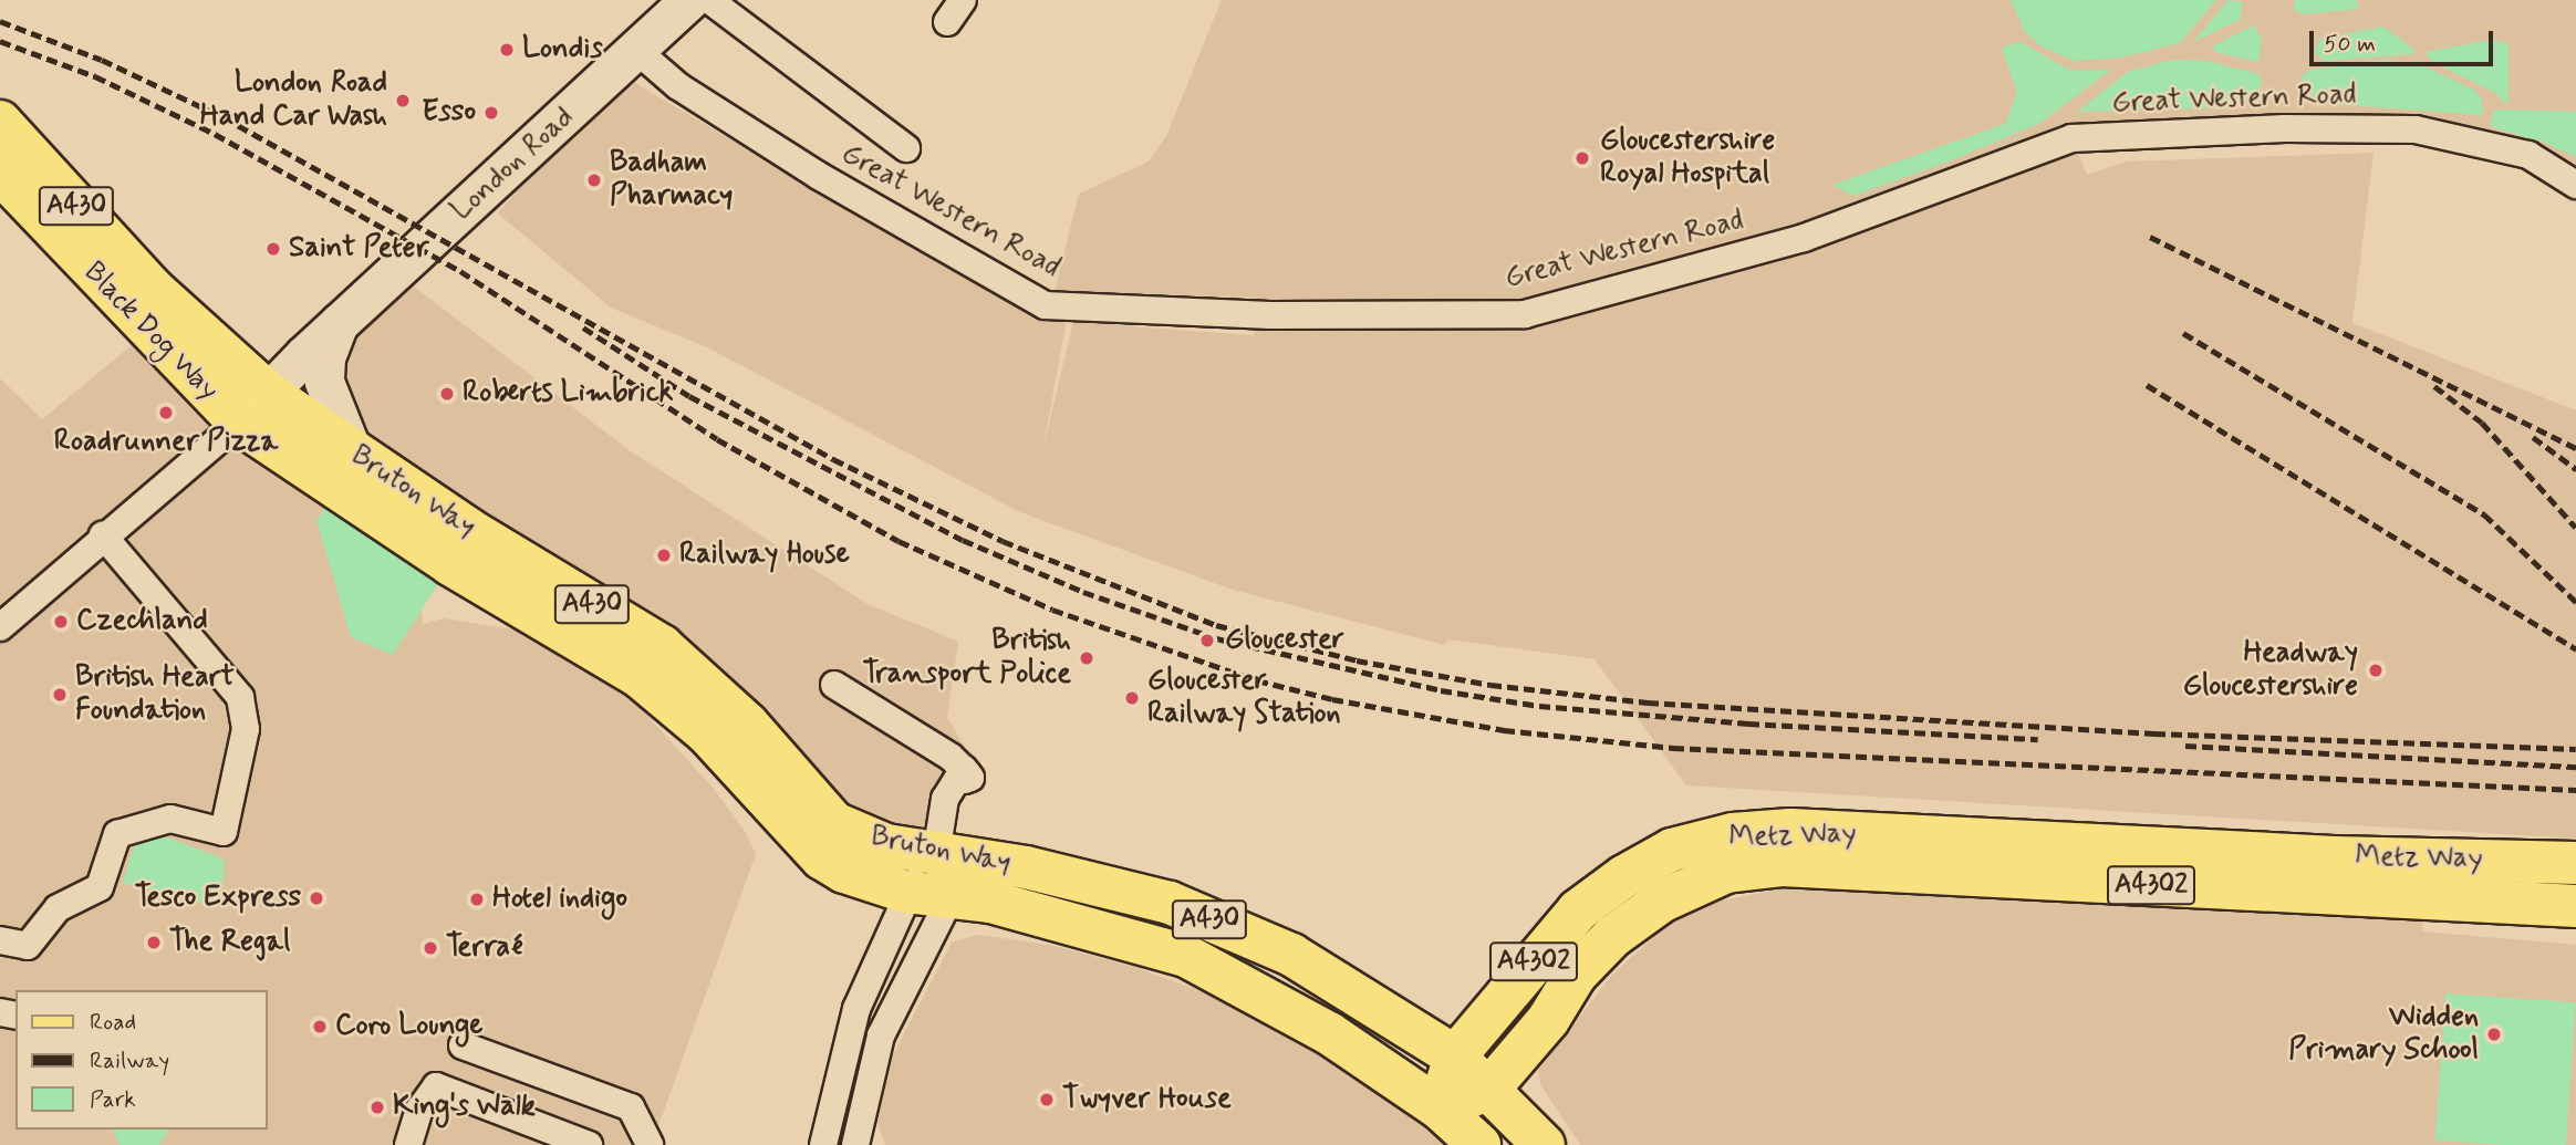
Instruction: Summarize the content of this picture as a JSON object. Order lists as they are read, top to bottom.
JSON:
{
  "streets": {
    "main road": [
      "London Road",
      "A430",
      "Black Dog Way",
      "Bruton Way",
      "Metz Way",
      "A4302"
    ],
    "street": ["Great Western Road"]
  },
  "crossings": [
    ["Great Western Road", "London Road"],
    ["London Road", "Black Dog Way"],
    ["London Road", "Bruton Way"],
    ["Black Dog Way", "Bruton Way"],
    ["Bruton Way", "Metz Way"]
  ],
  "places": [
    "Londis",
    "London Road Hand Car Wash",
    "Esso",
    "Gloucestershire Royal Hospital",
    "Badham Pharmacy",
    "Saint Peter",
    "Roberts Limbrick",
    "Roadrunner Pizza",
    "Railway House",
    "Czechland",
    "Gloucester",
    "British Transport Police",
    "Headway Gloucestershire",
    "British Heart Foundation",
    "Gloucester Railway Station",
    "Tesco Express",
    "Hotel indigo",
    "The Regal",
    "Terraé",
    "Coro Lounge",
    "Widden Primary School",
    "Twyver House",
    "King's Walk"
  ],
  "legend": ["Road", "Railway", "Park"],
  "scale_bar": "50 m"
}
